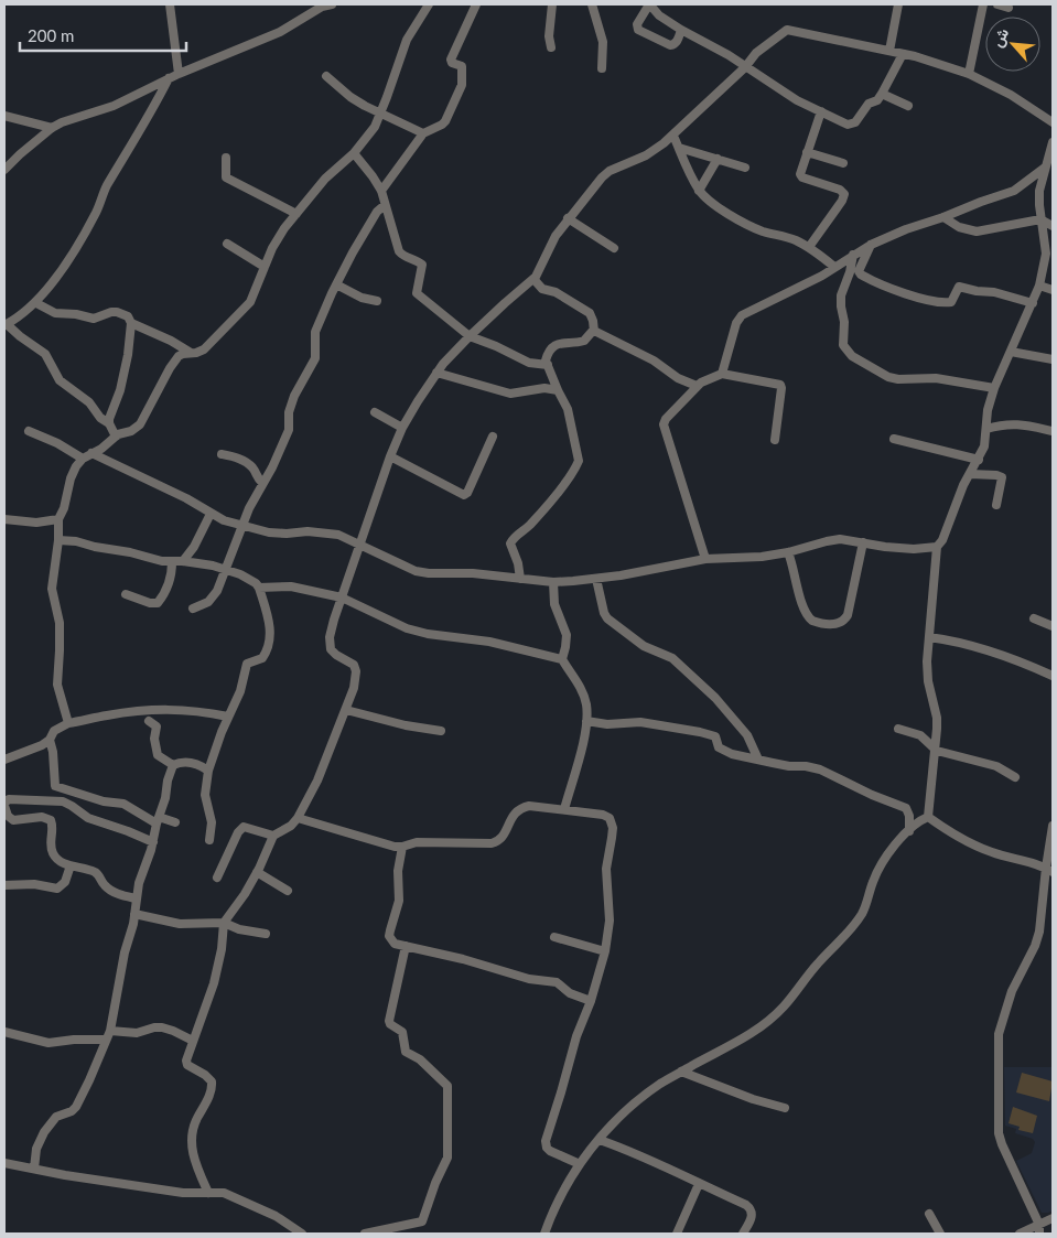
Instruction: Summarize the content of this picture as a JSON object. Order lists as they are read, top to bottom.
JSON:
{
  "scale_bar": "200 m",
  "north": "top left"
}
